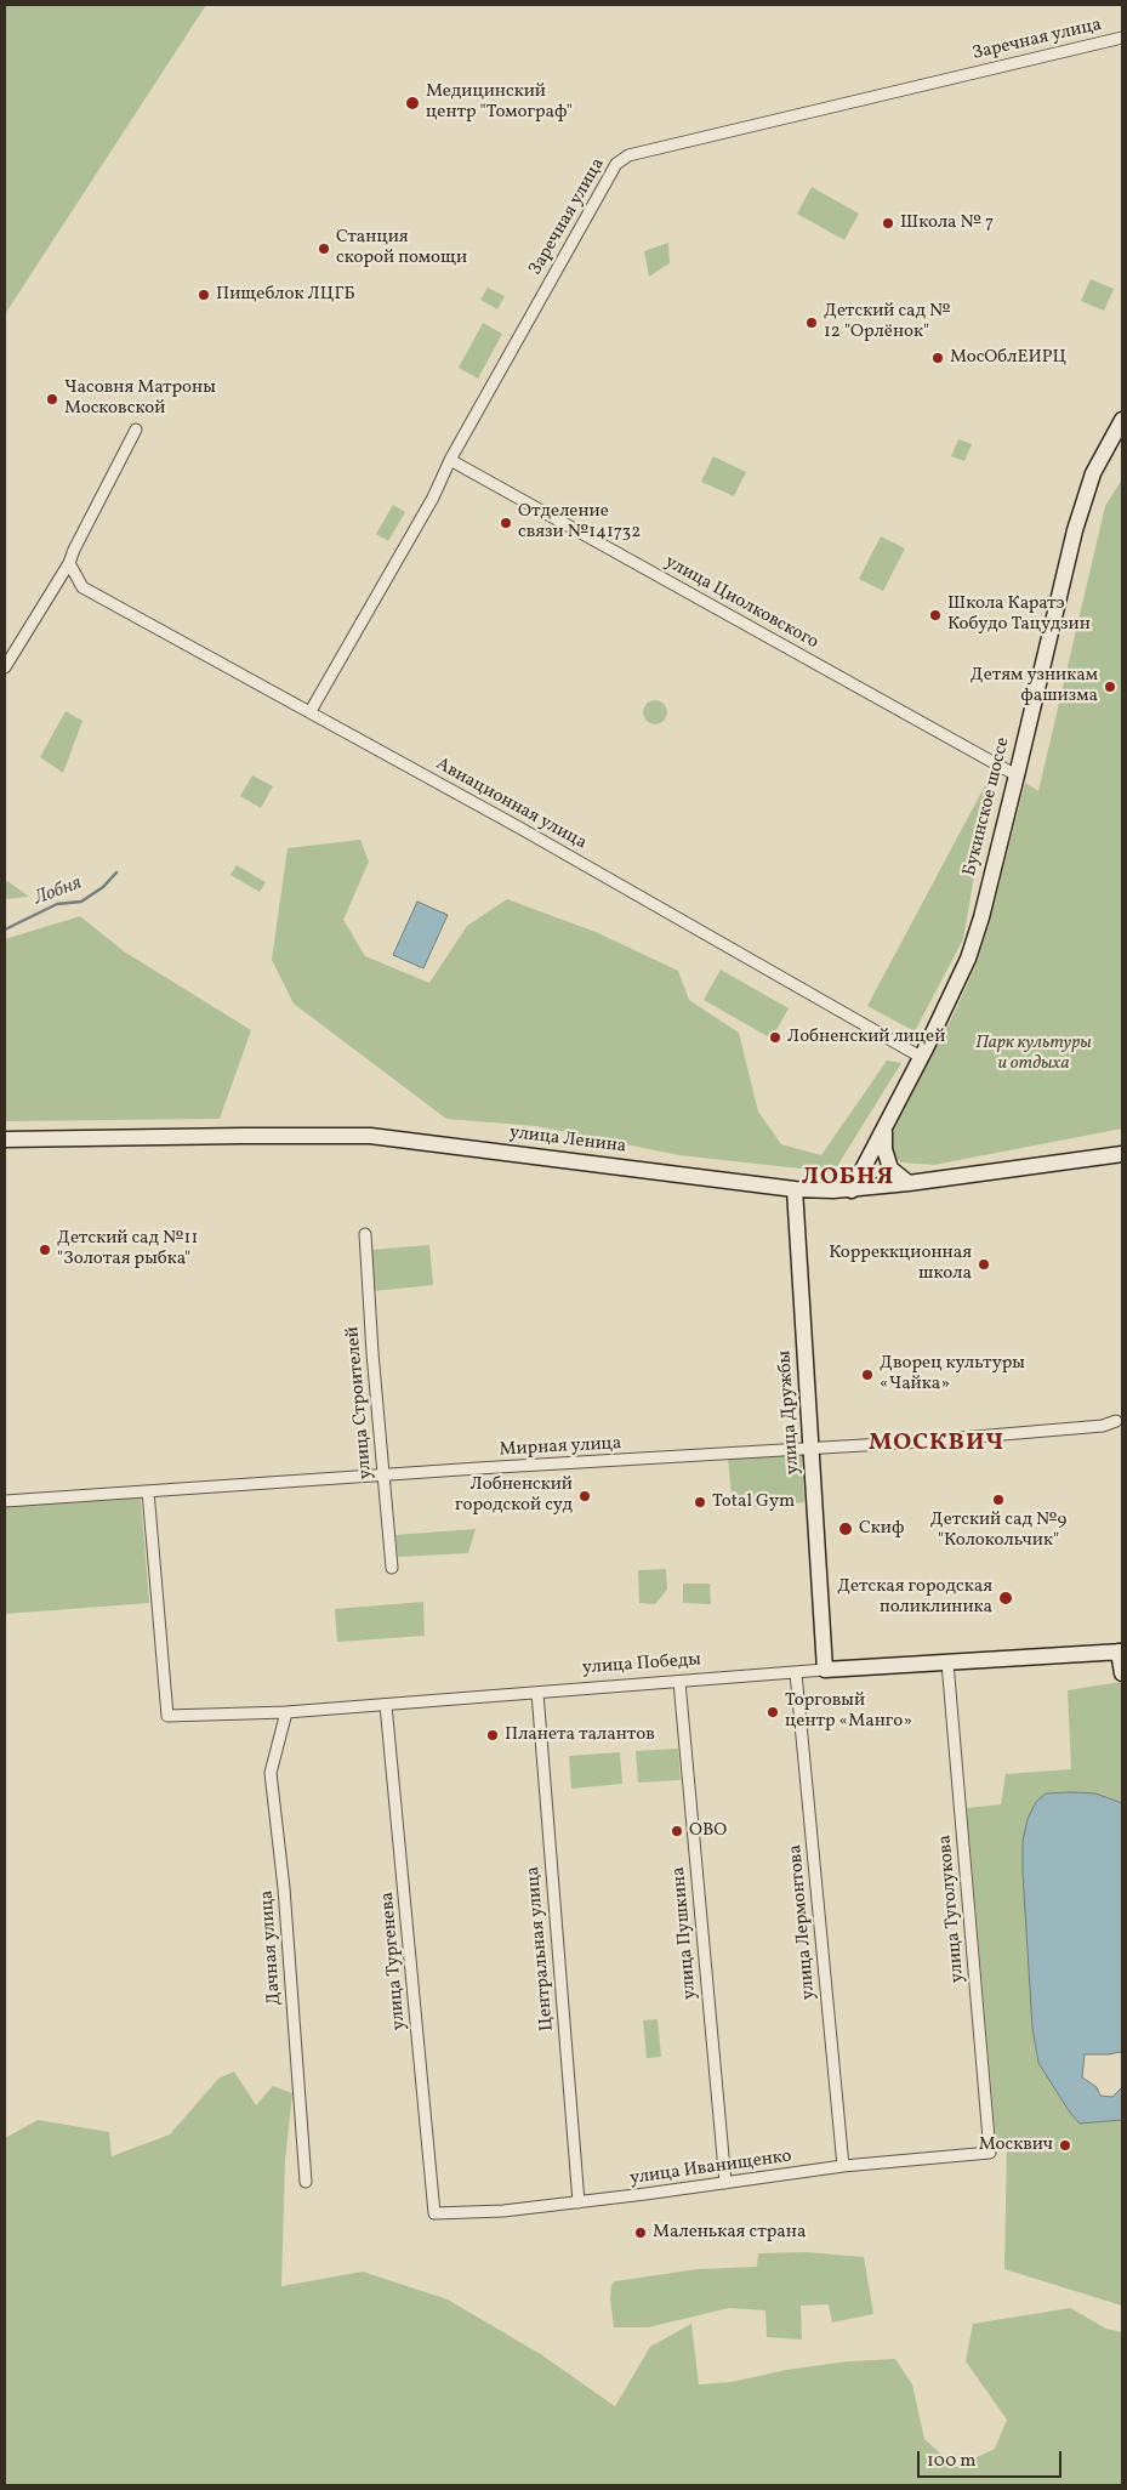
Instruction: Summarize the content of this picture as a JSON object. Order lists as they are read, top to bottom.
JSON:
{
  "streets": {
    "main road": [
      "Букинское шоссе",
      "улица Ленина",
      "улица Дружбы",
      "улица Победы"
    ],
    "street": [
      "Заречная улица",
      "улица Циолковского",
      "Авиационная улица",
      "улица Строителей",
      "Мирная улица",
      "улица Туголукова",
      "улица Лермонтова",
      "улица Пушкина",
      "Дачная улица",
      "Центральная улица",
      "улица Тургенева",
      "улица Иванищенко"
    ]
  },
  "crossings": [
    ["Заречная улица", "улица Циолковского"],
    ["Заречная улица", "Авиационная улица"],
    ["улица Циолковского", "Букинское шоссе"],
    ["Авиационная улица", "Букинское шоссе"],
    ["Букинское шоссе", "улица Ленина"],
    ["улица Ленина", "улица Дружбы"],
    ["улица Строителей", "Мирная улица"],
    ["улица Дружбы", "Мирная улица"],
    ["улица Дружбы", "улица Победы"],
    ["Мирная улица", "улица Победы"],
    ["улица Победы", "улица Туголукова"],
    ["улица Победы", "улица Лермонтова"],
    ["улица Победы", "улица Пушкина"],
    ["улица Победы", "Дачная улица"],
    ["улица Победы", "Центральная улица"],
    ["улица Победы", "улица Тургенева"],
    ["улица Туголукова", "улица Иванищенко"],
    ["улица Лермонтова", "улица Иванищенко"],
    ["улица Пушкина", "улица Иванищенко"],
    ["Центральная улица", "улица Иванищенко"],
    ["улица Тургенева", "улица Иванищенко"]
  ],
  "districts": ["ЛОБНЯ", "МОСКВИЧ"],
  "water": ["Лобня"],
  "parks": ["Парк культуры и отдыха"],
  "places": [
    "Медицинский центр \"Томограф\"",
    "Школа № 7",
    "Станция скорой помощи",
    "Пищеблок ЛЦГБ",
    "Детский сад № 12 \"Орлёнок\"",
    "МосОблЕИРЦ",
    "Часовня Матроны Московской",
    "Отделение связи №141732",
    "Школа Каратэ Кобудо Тацудзин",
    "Детям узникам фашизма",
    "Лобненский лицей",
    "Детский сад №11 \"Золотая рыбка\"",
    "Корреккционная школа",
    "Дворец культуры «Чайка»",
    "Лобненский городской суд",
    "Детский сад №9 \"Колокольчик\"",
    "Total Gym",
    "Скиф",
    "Детская городская поликлиника",
    "Торговый центр «Манго»",
    "Планета талантов",
    "ОВО",
    "Москвич",
    "Маленькая страна"
  ],
  "scale_bar": "100 m"
}
